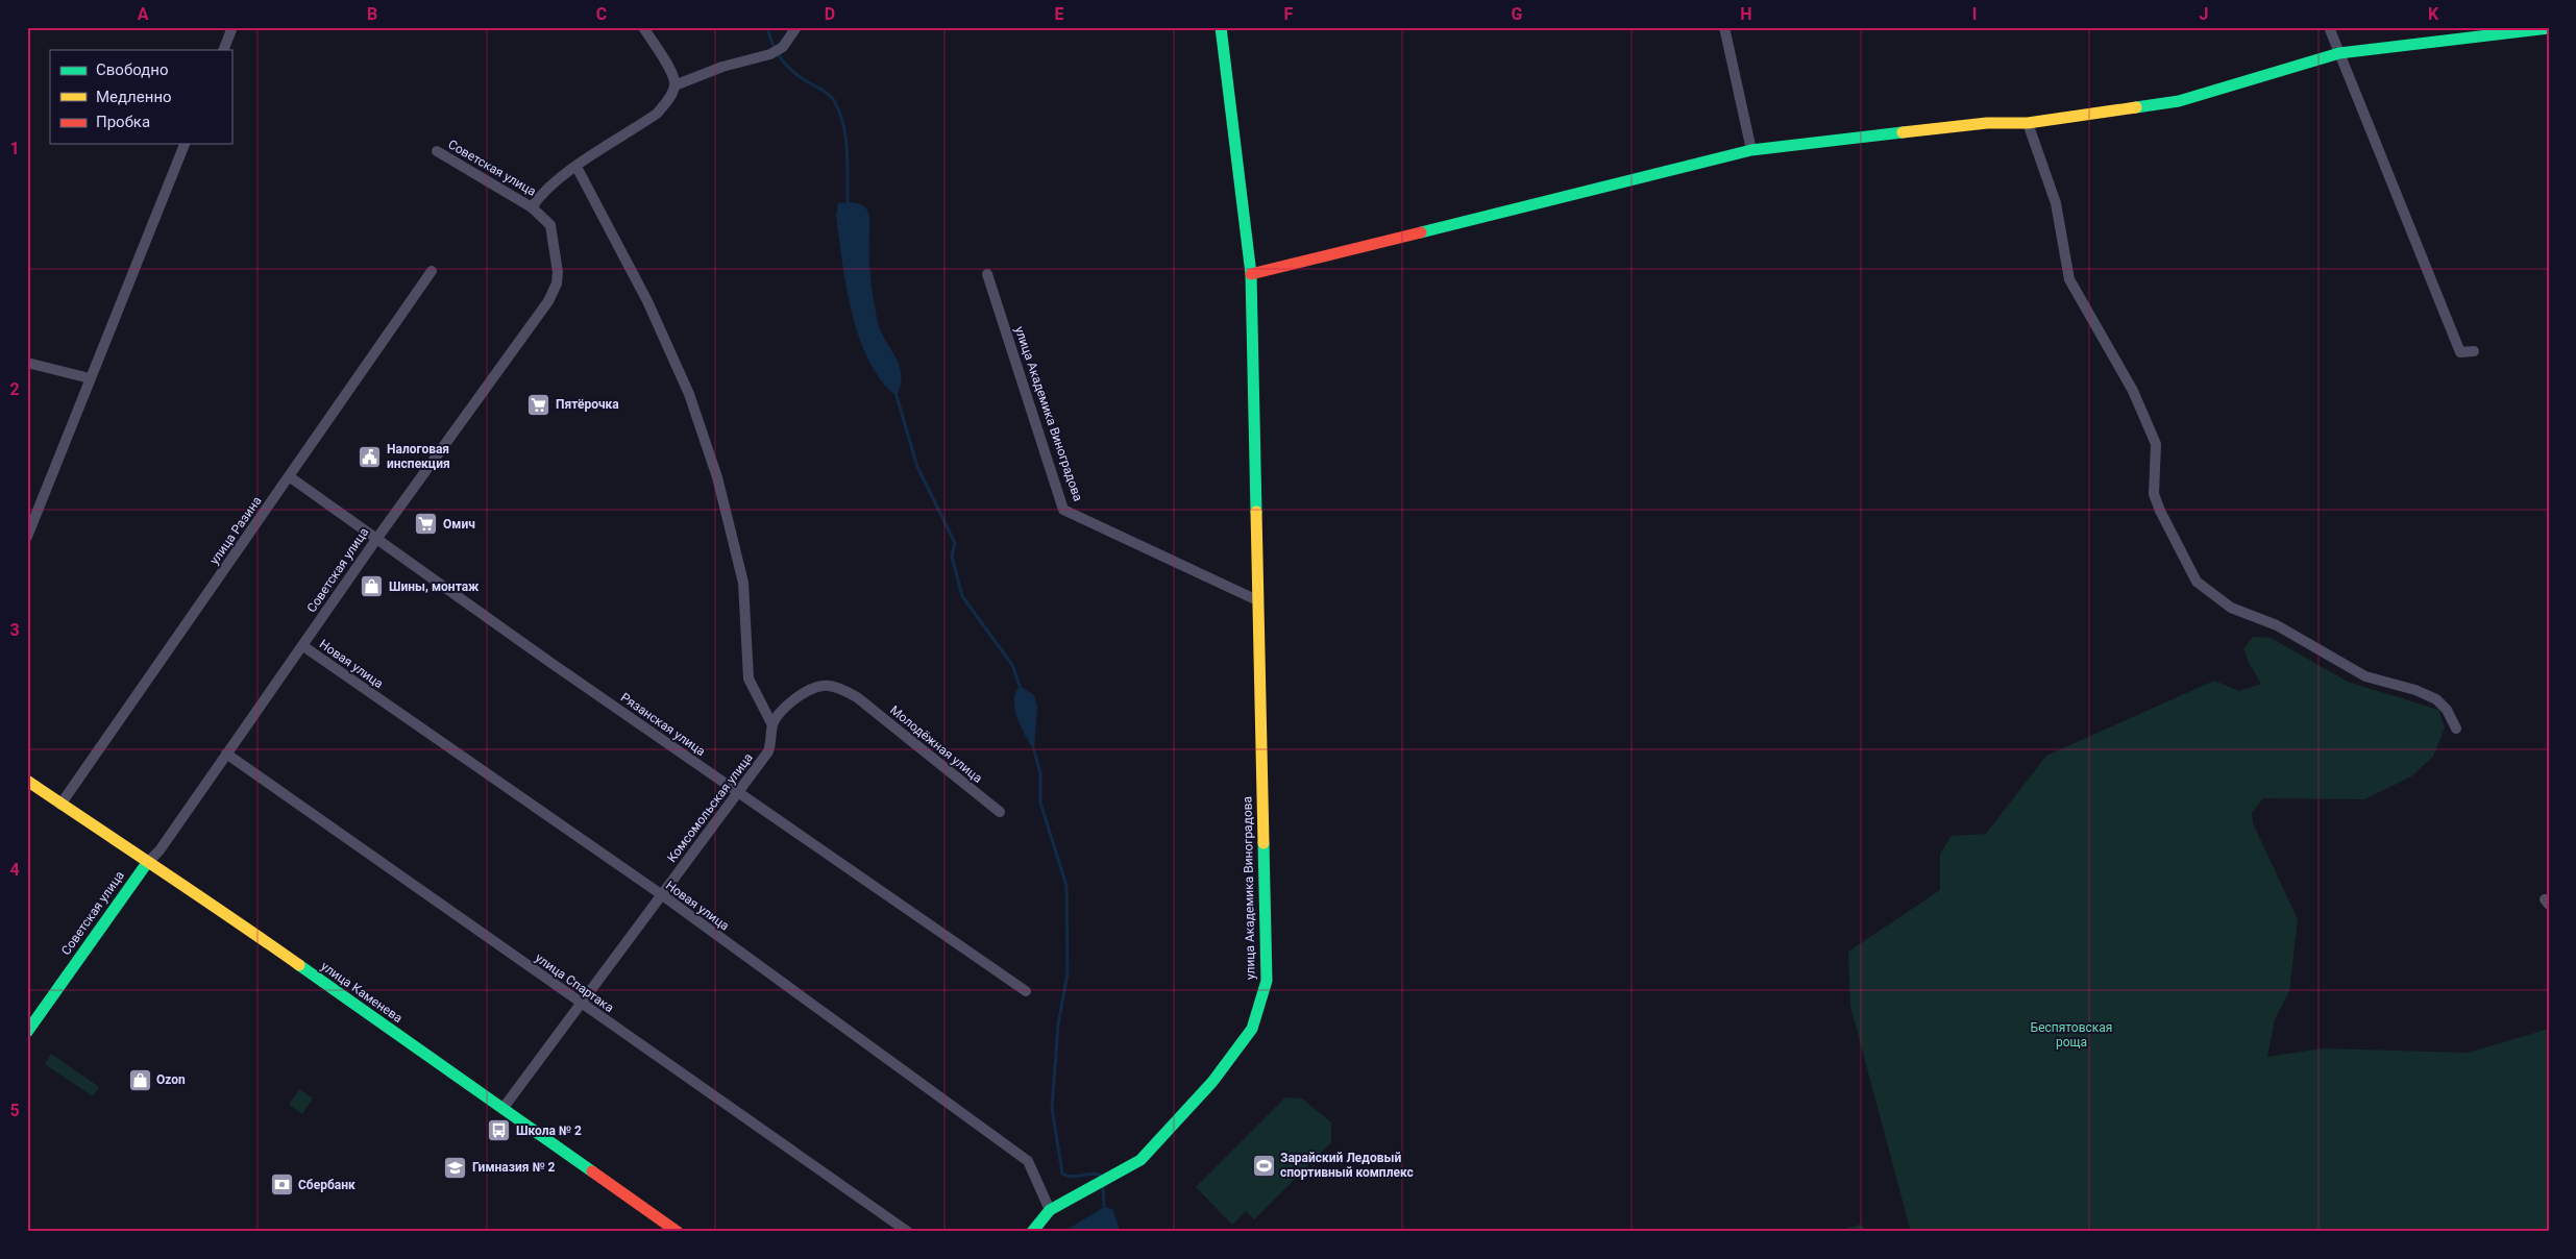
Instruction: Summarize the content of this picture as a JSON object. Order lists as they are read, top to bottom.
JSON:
{
  "streets": {
    "street": [
      "Советская улица",
      "улица Академика Виноградова",
      "улица Разина",
      "Новая улица",
      "Рязанская улица",
      "Молодёжная улица",
      "Комсомольская улица",
      "улица Спартака",
      "улица Каменева"
    ]
  },
  "crossings": [
    ["Советская улица", "Новая улица"],
    ["Советская улица", "Рязанская улица"],
    ["Советская улица", "улица Спартака"],
    ["Советская улица", "улица Каменева"],
    ["улица Академика Виноградова", "Новая улица"],
    ["улица Разина", "Рязанская улица"],
    ["улица Разина", "улица Каменева"],
    ["Новая улица", "Комсомольская улица"],
    ["Рязанская улица", "Комсомольская улица"],
    ["Молодёжная улица", "Комсомольская улица"],
    ["Комсомольская улица", "улица Спартака"],
    ["Комсомольская улица", "улица Каменева"]
  ],
  "parks": ["Беспятовская роща"],
  "places": {
    "supermarket": ["Пятёрочка", "Омич"],
    "public building": ["Налоговая инспекция"],
    "shop": ["Шины, монтаж", "Ozon"],
    "bus stop": ["Школа № 2"],
    "sports": ["Зарайский Ледовый спортивный комплекс"],
    "school or university": ["Гимназия № 2"],
    "bank": ["Сбербанк"]
  },
  "legend": ["Свободно", "Медленно", "Пробка"],
  "grid": {
    "columns": [
      "A",
      "B",
      "C",
      "D",
      "E",
      "F",
      "G",
      "H",
      "I",
      "J",
      "K"
    ],
    "rows": [
      "1",
      "2",
      "3",
      "4",
      "5"
    ]
  }
}
